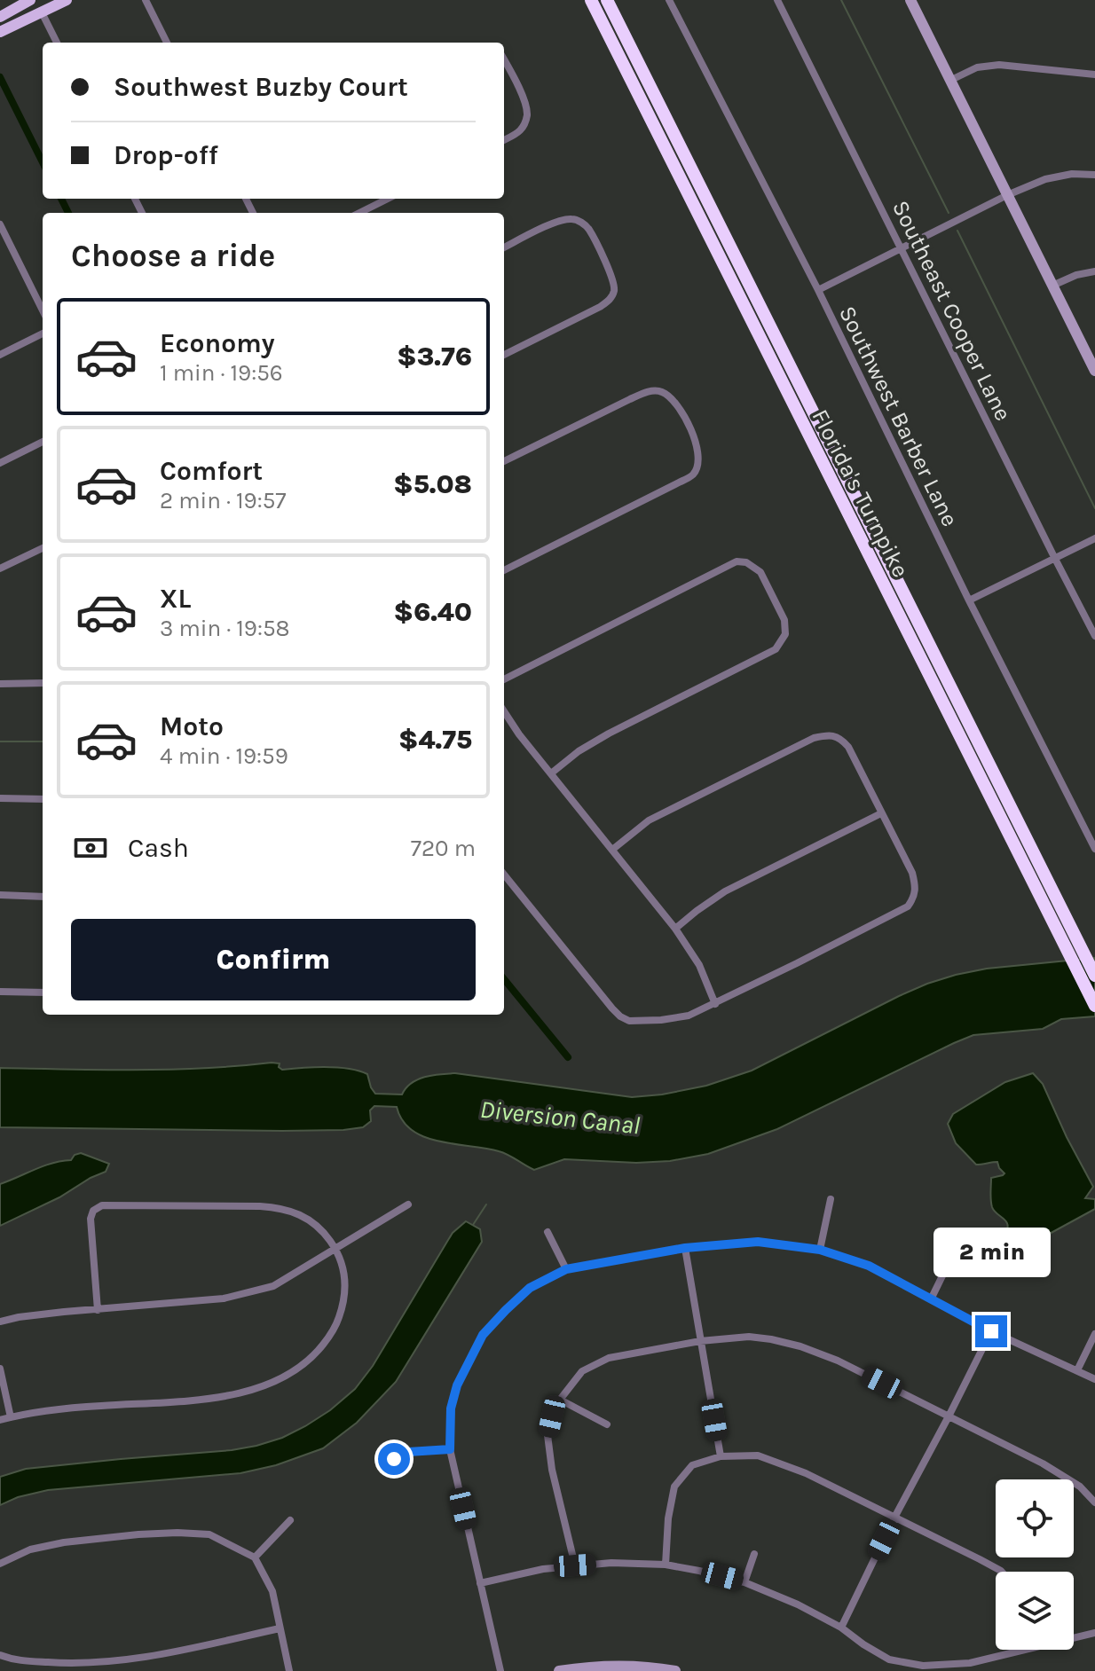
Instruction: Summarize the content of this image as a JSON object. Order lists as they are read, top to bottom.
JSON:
{
  "streets": {
    "highway": ["Florida's Turnpike"],
    "street": ["Southeast Cooper Lane", "Southwest Barber Lane"]
  },
  "water": ["Diversion Canal"],
  "page": {
    "banner": ["Southwest Buzby Court", "Drop-off"],
    "heading": "Choose a ride",
    "list": [
      {
        "name": "Economy",
        "note": "1 min · 19:56",
        "value": "$3.76"
      },
      {
        "name": "Comfort",
        "note": "2 min · 19:57",
        "value": "$5.08"
      },
      {
        "name": "XL",
        "note": "3 min · 19:58",
        "value": "$6.40"
      },
      {
        "name": "Moto",
        "note": "4 min · 19:59",
        "value": "$4.75"
      }
    ],
    "pay": ["Cash", "720 m"],
    "buttons": "Confirm",
    "bubble": "2 min"
  }
}
